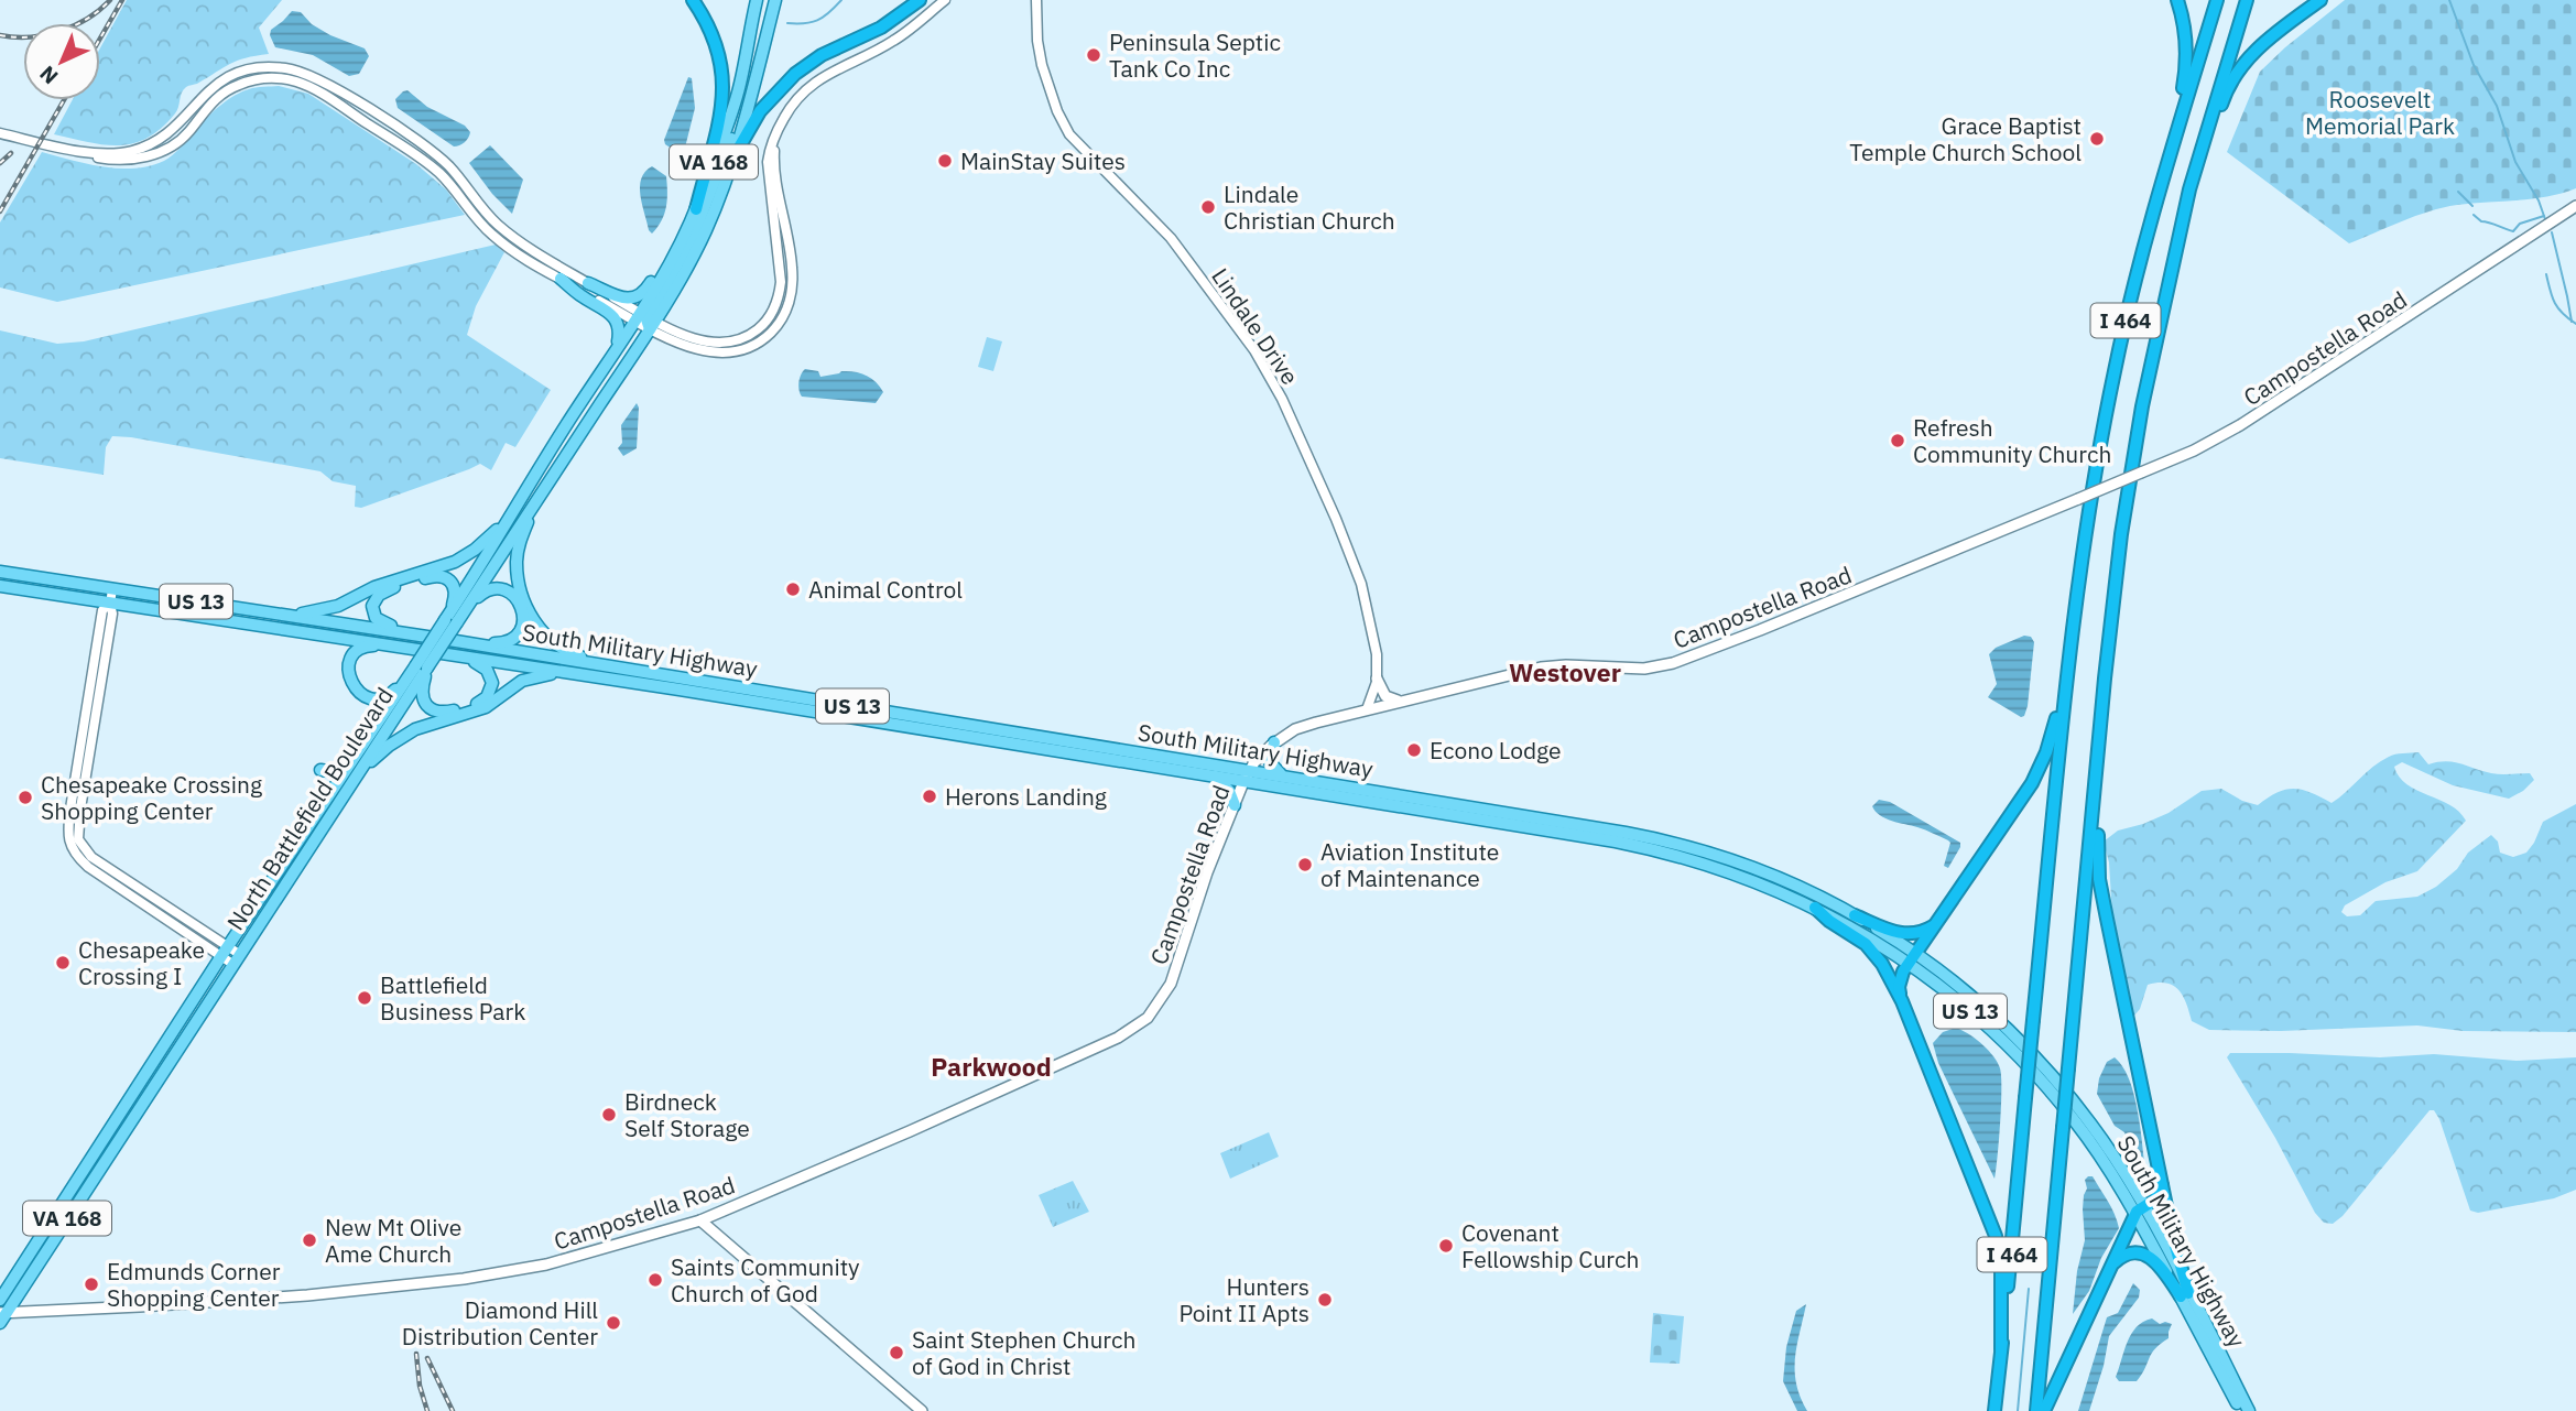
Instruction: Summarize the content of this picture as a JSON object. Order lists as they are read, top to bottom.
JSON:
{
  "streets": {
    "highway": ["VA 168", "I 464"],
    "main road": [
      "Campostella Road",
      "US 13",
      "South Military Highway",
      "North Battlefield Boulevard"
    ],
    "street": ["Lindale Drive"]
  },
  "crossings": [
    ["VA 168", "Campostella Road"],
    ["VA 168", "North Battlefield Boulevard"],
    ["Lindale Drive", "Campostella Road"],
    ["Campostella Road", "South Military Highway"],
    ["Campostella Road", "North Battlefield Boulevard"]
  ],
  "districts": ["Westover", "Parkwood"],
  "parks": ["Roosevelt Memorial Park"],
  "places": [
    "Peninsula Septic Tank Co Inc",
    "Grace Baptist Temple Church School",
    "MainStay Suites",
    "Lindale Christian Church",
    "Refresh Community Church",
    "Animal Control",
    "Econo Lodge",
    "Herons Landing",
    "Chesapeake Crossing Shopping Center",
    "Aviation Institute of Maintenance",
    "Chesapeake Crossing I",
    "Battlefield Business Park",
    "Birdneck Self Storage",
    "New Mt Olive Ame Church",
    "Covenant Fellowship Curch",
    "Saints Community Church of God",
    "Edmunds Corner Shopping Center",
    "Hunters Point II Apts",
    "Diamond Hill Distribution Center",
    "Saint Stephen Church of God in Christ"
  ],
  "north": "bottom left"
}
